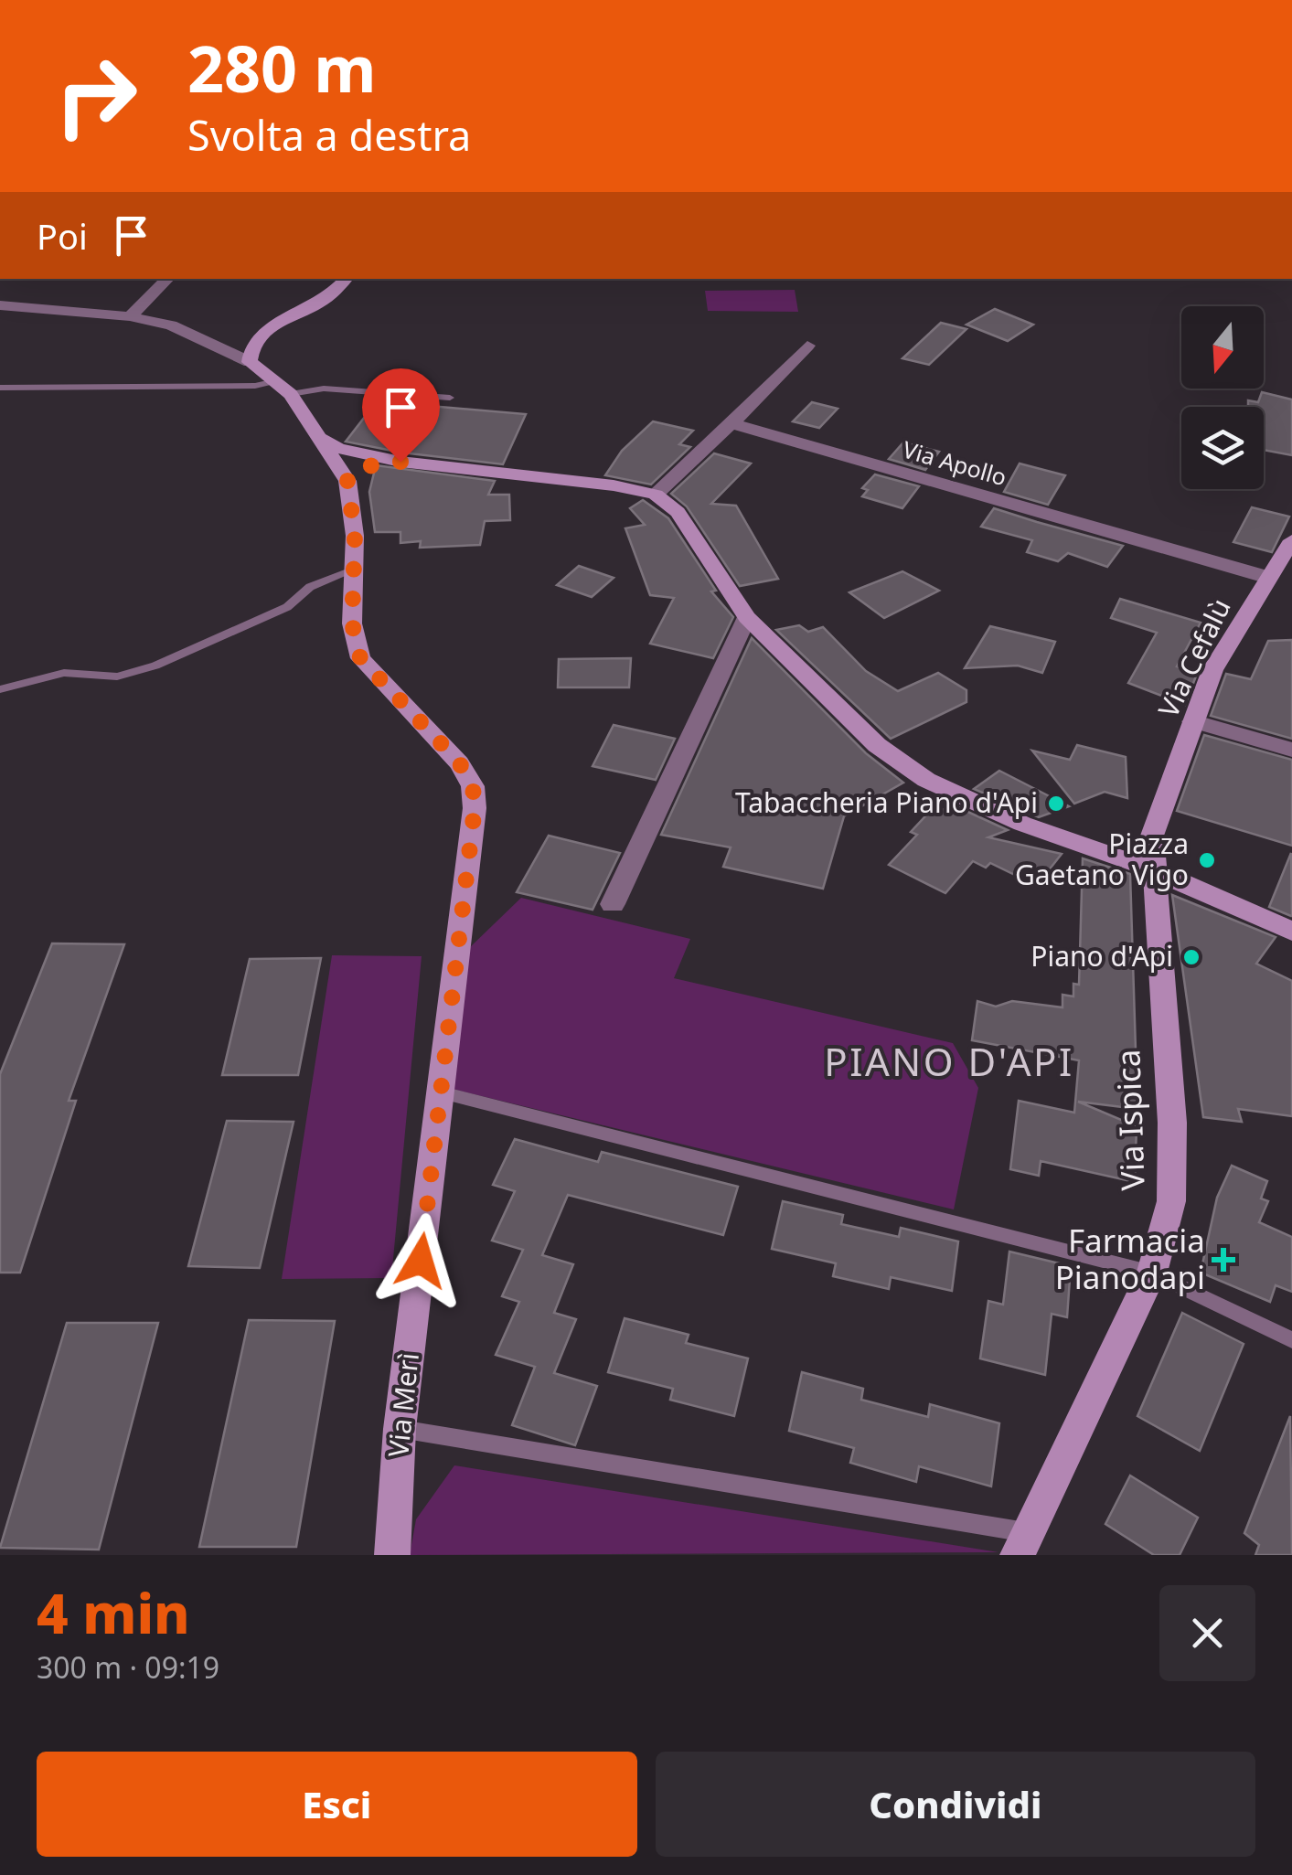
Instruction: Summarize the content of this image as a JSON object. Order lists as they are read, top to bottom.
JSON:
{
  "streets": {
    "street": [
      "Via Apollo",
      "Via Cefalù",
      "Via Ispica",
      "Via Merì"
    ]
  },
  "crossings": [
    ["Via Apollo", "Via Cefalù"],
    ["Via Cefalù", "Via Ispica"]
  ],
  "districts": ["PIANO D'API"],
  "places": {
    "other": ["Tabaccheria Piano d'Api", "Piazza Gaetano Vigo", "Piano d'Api"],
    "health": ["Farmacia Pianodapi"]
  },
  "north": "bottom",
  "page": {
    "turn": ["280 m", "Svolta a destra"],
    "then": "Poi",
    "heading": ["4 min", "300 m · 09:19"],
    "buttons": ["Esci", "Condividi"]
  }
}
